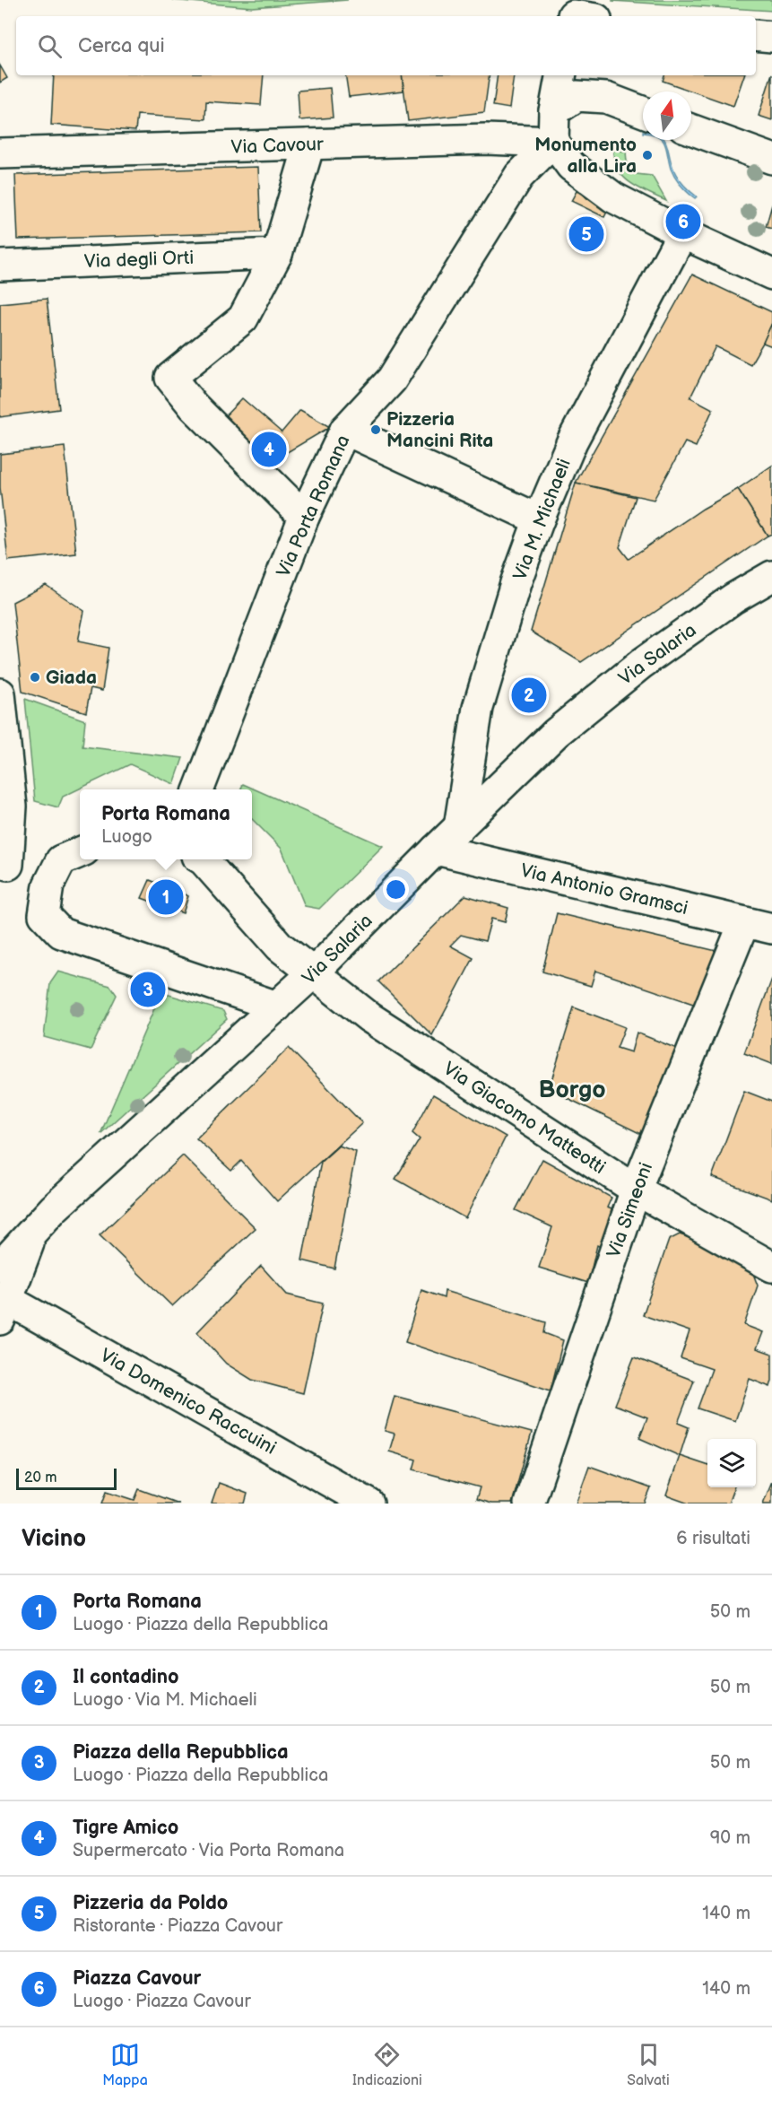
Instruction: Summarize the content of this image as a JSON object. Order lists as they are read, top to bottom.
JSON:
{
  "streets": {
    "street": [
      "Via Cavour",
      "Via degli Orti",
      "Via Porta Romana",
      "Via M. Michaeli",
      "Via Salaria",
      "Via Antonio Gramsci",
      "Via Giacomo Matteotti",
      "Via Simeoni",
      "Via Domenico Raccuini"
    ]
  },
  "crossings": [
    ["Via Cavour", "Via Porta Romana"],
    ["Via M. Michaeli", "Via Salaria"],
    ["Via Salaria", "Via Antonio Gramsci"],
    ["Via Salaria", "Via Giacomo Matteotti"],
    ["Via Salaria", "Via Domenico Raccuini"],
    ["Via Antonio Gramsci", "Via Simeoni"],
    ["Via Giacomo Matteotti", "Via Simeoni"]
  ],
  "districts": ["Borgo"],
  "places": ["Monumento alla Lira", "Pizzeria Mancini Rita", "Giada"],
  "scale_bar": "20 m",
  "north": "top",
  "page": {
    "search": "Cerca qui",
    "pins": [
      "6",
      "5",
      "4",
      "2",
      "1",
      "3"
    ],
    "popup": ["Porta Romana", "Luogo"],
    "scale": "20 m",
    "heading": ["Vicino", "6 risultati"],
    "list": [
      {
        "mark": "1",
        "name": "Porta Romana",
        "note": "Luogo · Piazza della Repubblica",
        "value": "50 m"
      },
      {
        "mark": "2",
        "name": "Il contadino",
        "note": "Luogo · Via M. Michaeli",
        "value": "50 m"
      },
      {
        "mark": "3",
        "name": "Piazza della Repubblica",
        "note": "Luogo · Piazza della Repubblica",
        "value": "50 m"
      },
      {
        "mark": "4",
        "name": "Tigre Amico",
        "note": "Supermercato · Via Porta Romana",
        "value": "90 m"
      },
      {
        "mark": "5",
        "name": "Pizzeria da Poldo",
        "note": "Ristorante · Piazza Cavour",
        "value": "140 m"
      },
      {
        "mark": "6",
        "name": "Piazza Cavour",
        "note": "Luogo · Piazza Cavour",
        "value": "140 m"
      }
    ],
    "nav": ["Mappa", "Indicazioni", "Salvati"]
  }
}
